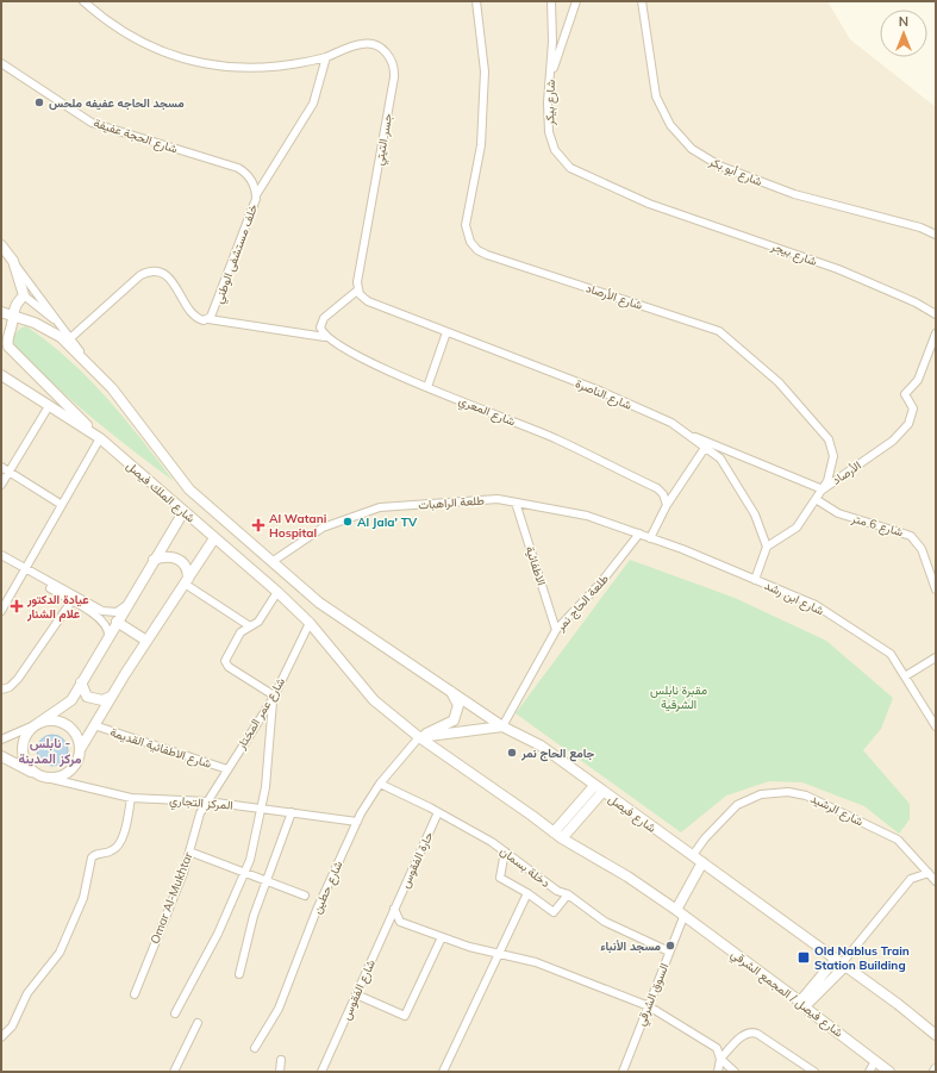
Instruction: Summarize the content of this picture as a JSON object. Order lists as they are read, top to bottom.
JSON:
{
  "streets": {
    "main road": ["شارع الملك فيصل", "شارع فيصل", "شارع فيصل / المجمع الشرقي"],
    "street": [
      "شارع بيكر",
      "شارع الحجة عفيفة",
      "جسر التيتي",
      "شارع أبو بكر",
      "خلف مستشفى الوطني",
      "شارع بيجر",
      "شارع الأرصاد",
      "شارع الناصرة",
      "شارع المعري",
      "الأرصاد",
      "طلعة الراهبات",
      "شارع 6 متر",
      "الاطفائية",
      "شارع ابن رشد",
      "طلعة الحاج نمر",
      "شارع عمر المختار",
      "شارع الاطفائية القديمة",
      "المركز التجاري",
      "شارع الرشيد",
      "حارة الفقوس",
      "دخلة بسمان",
      "شارع حطين",
      "Omar Al-Mukhtar",
      "شارع الفقوس",
      "السوق الشرقي"
    ]
  },
  "crossings": [
    ["شارع بيكر", "شارع بيجر"],
    ["شارع الحجة عفيفة", "خلف مستشفى الوطني"],
    ["جسر التيتي", "شارع الناصرة"],
    ["شارع الأرصاد", "شارع الناصرة"],
    ["شارع الأرصاد", "الأرصاد"],
    ["شارع الأرصاد", "شارع 6 متر"],
    ["شارع الناصرة", "الأرصاد"],
    ["شارع الملك فيصل", "شارع عمر المختار"],
    ["شارع الملك فيصل", "شارع حطين"],
    ["شارع الملك فيصل", "شارع فيصل / المجمع الشرقي"],
    ["طلعة الراهبات", "الاطفائية"],
    ["طلعة الراهبات", "شارع ابن رشد"],
    ["طلعة الراهبات", "طلعة الحاج نمر"],
    ["طلعة الراهبات", "شارع فيصل"],
    ["الاطفائية", "طلعة الحاج نمر"],
    ["شارع ابن رشد", "طلعة الحاج نمر"],
    ["طلعة الحاج نمر", "شارع فيصل"],
    ["شارع عمر المختار", "شارع الاطفائية القديمة"],
    ["شارع عمر المختار", "المركز التجاري"],
    ["شارع عمر المختار", "Omar Al-Mukhtar"],
    ["المركز التجاري", "شارع حطين"],
    ["المركز التجاري", "Omar Al-Mukhtar"],
    ["شارع الرشيد", "شارع فيصل"],
    ["حارة الفقوس", "دخلة بسمان"],
    ["حارة الفقوس", "شارع الفقوس"],
    ["دخلة بسمان", "شارع حطين"],
    ["دخلة بسمان", "السوق الشرقي"],
    ["شارع حطين", "شارع فيصل / المجمع الشرقي"],
    ["شارع فيصل / المجمع الشرقي", "السوق الشرقي"]
  ],
  "districts": ["نابلس - مركز المدينة"],
  "parks": ["مقبرة نابلس الشرقية"],
  "places": {
    "other": [
      "مسجد الحاجه عفيفه ملحس",
      "Al Jala' TV",
      "جامع الحاج نمر",
      "مسجد الأنباء"
    ],
    "health": ["Al Watani Hospital", "عيادة الدكتور علام الشنار"],
    "transit": ["Old Nablus Train Station Building"]
  },
  "north": "top"
}
